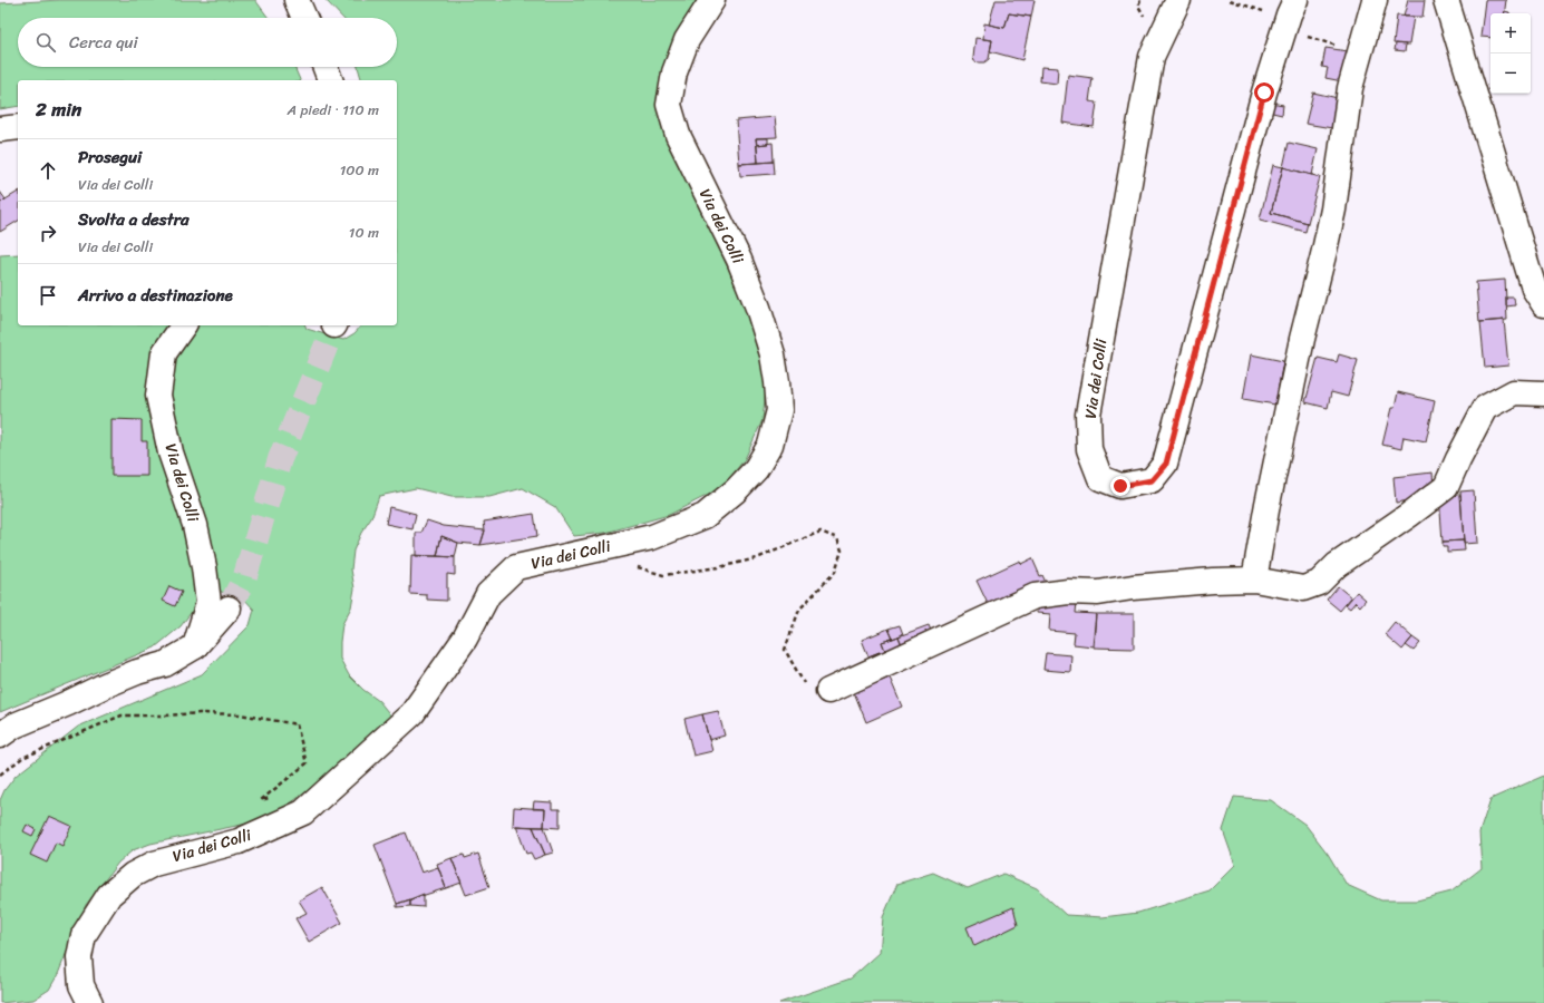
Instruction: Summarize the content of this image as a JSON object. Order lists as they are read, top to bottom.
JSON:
{
  "streets": {
    "street": ["Via dei Colli"]
  },
  "page": {
    "map_buttons": ["+", "−"],
    "search": "Cerca qui",
    "heading": ["2 min", "A piedi · 110 m"],
    "list": [
      ["Prosegui", "Via dei Colli", "100 m"],
      ["Svolta a destra", "Via dei Colli", "10 m"],
      "Arrivo a destinazione"
    ]
  }
}
